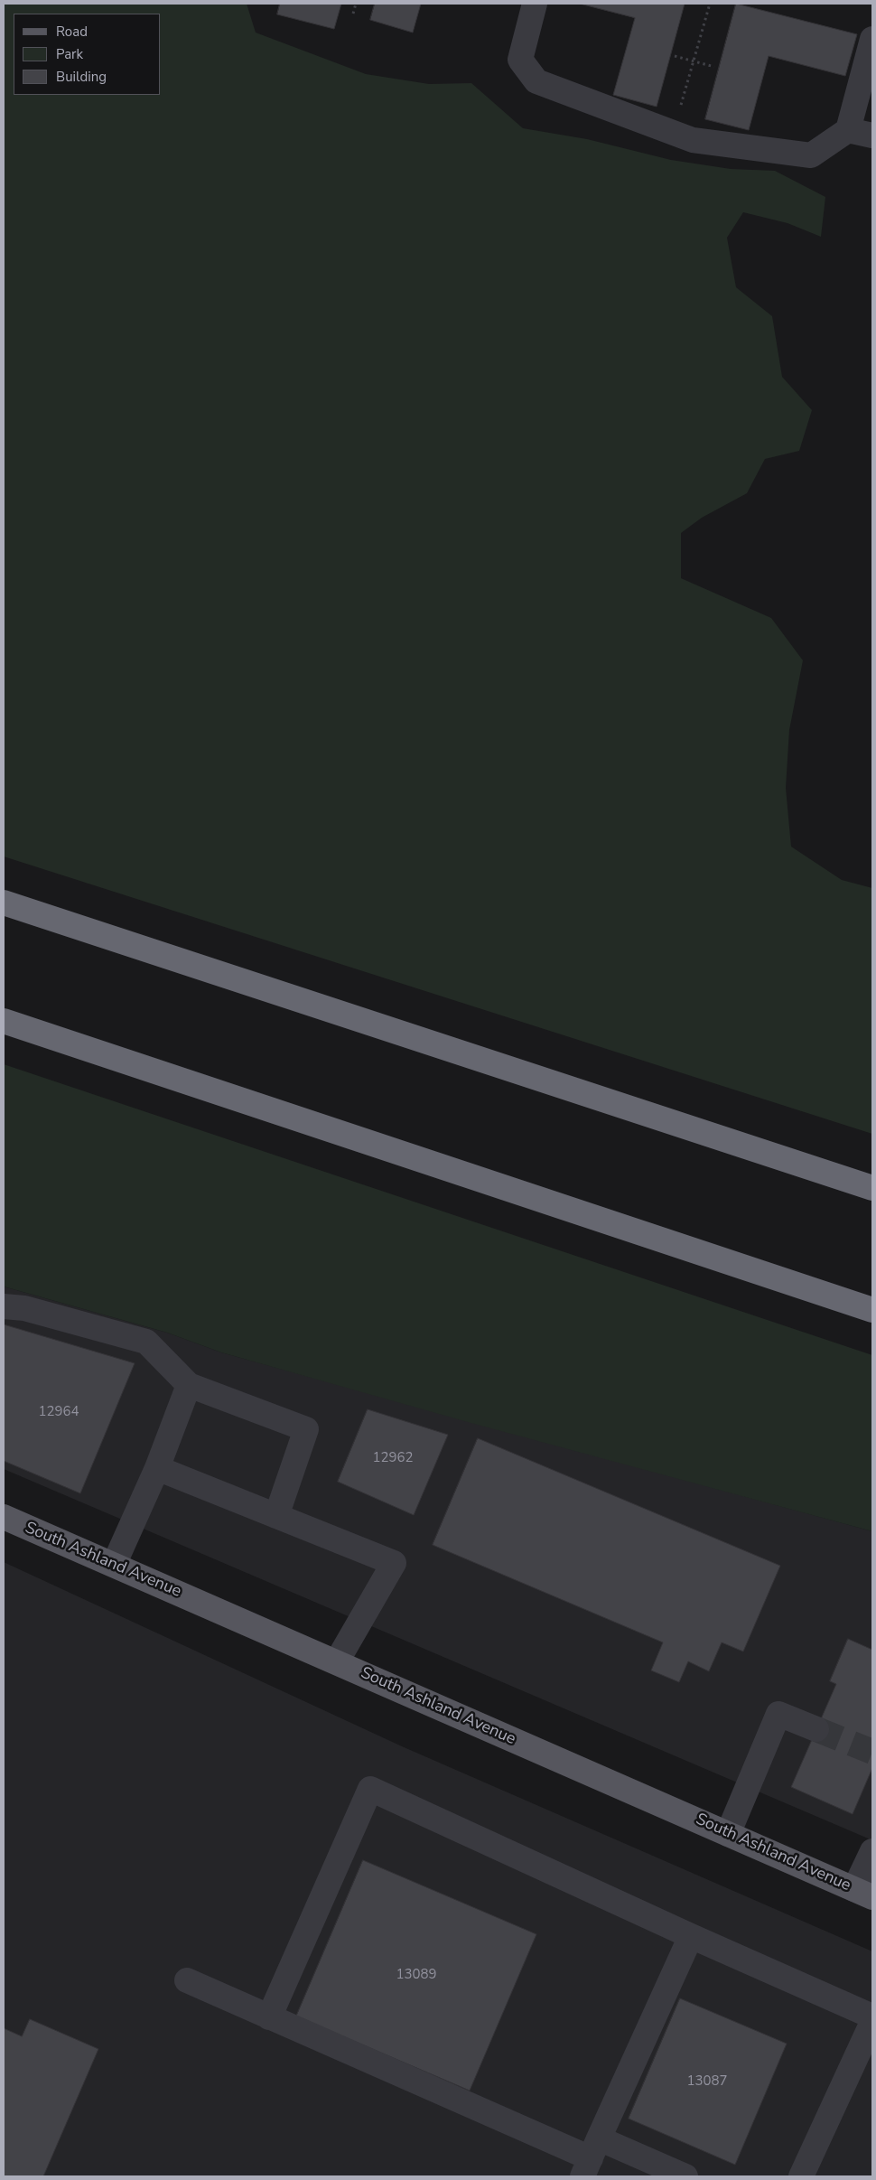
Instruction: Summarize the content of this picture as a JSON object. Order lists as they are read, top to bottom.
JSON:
{
  "streets": {
    "main road": ["South Ashland Avenue"]
  },
  "house_numbers": [
    "12964",
    "12962",
    "13089",
    "13087"
  ],
  "legend": ["Road", "Park", "Building"]
}
